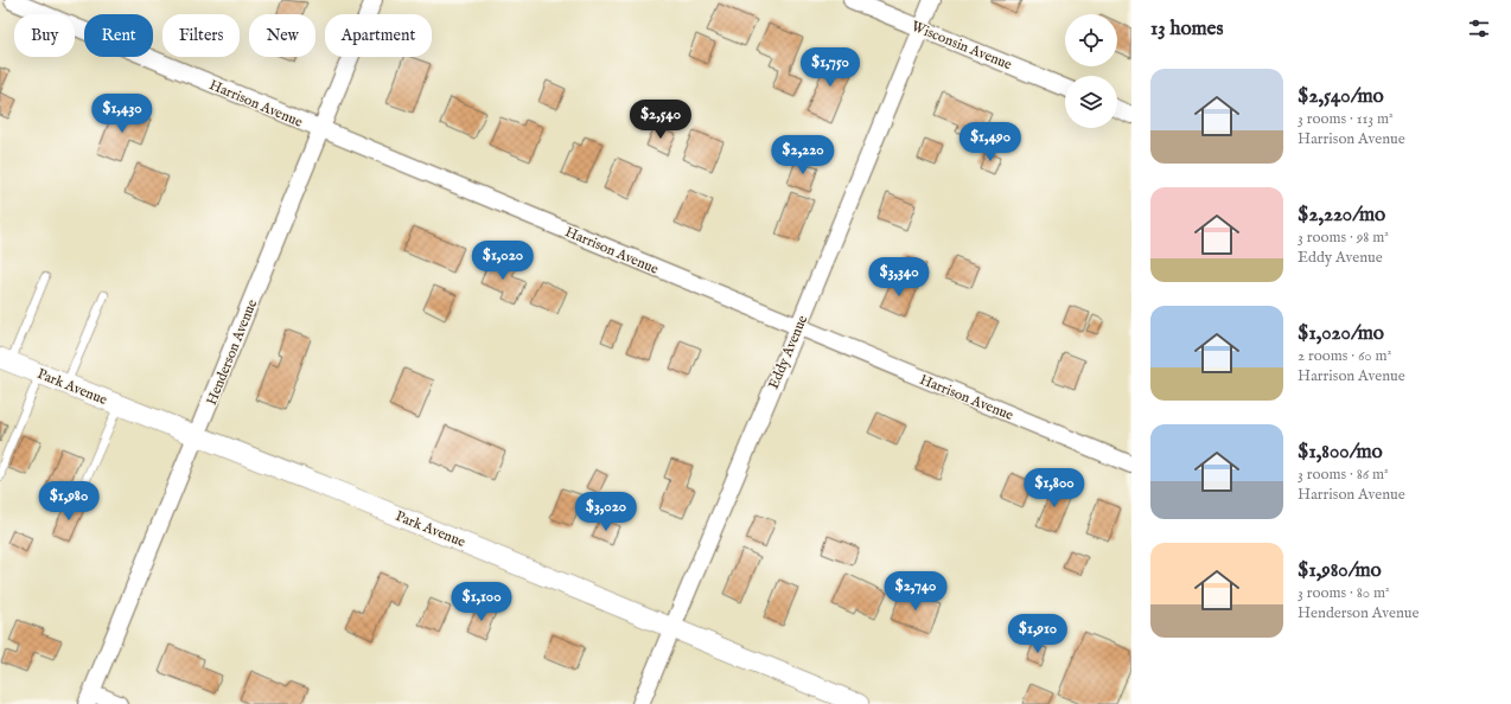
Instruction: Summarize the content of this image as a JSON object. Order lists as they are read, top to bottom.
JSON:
{
  "streets": {
    "street": [
      "Wisconsin Avenue",
      "Harrison Avenue",
      "Henderson Avenue",
      "Eddy Avenue",
      "Park Avenue"
    ]
  },
  "crossings": [
    ["Wisconsin Avenue", "Eddy Avenue"],
    ["Harrison Avenue", "Henderson Avenue"],
    ["Harrison Avenue", "Eddy Avenue"],
    ["Henderson Avenue", "Park Avenue"],
    ["Eddy Avenue", "Park Avenue"]
  ],
  "page": {
    "heading": "13 homes",
    "chip": [
      "Buy",
      "Rent",
      "Filters",
      "New",
      "Apartment"
    ],
    "price": [
      "$1,750",
      "$1,430",
      "$2,540",
      "$1,490",
      "$2,220",
      "$1,020",
      "$3,340",
      "$1,800",
      "$1,980",
      "$3,020",
      "$2,740",
      "$1,100",
      "$1,910"
    ],
    "list": [
      {
        "name": "$2,540/mo",
        "note": "3 rooms · 113 m² · Harrison Avenue"
      },
      {
        "name": "$2,220/mo",
        "note": "3 rooms · 98 m² · Eddy Avenue"
      },
      {
        "name": "$1,020/mo",
        "note": "2 rooms · 60 m² · Harrison Avenue"
      },
      {
        "name": "$1,800/mo",
        "note": "3 rooms · 86 m² · Harrison Avenue"
      },
      {
        "name": "$1,980/mo",
        "note": "3 rooms · 80 m² · Henderson Avenue"
      }
    ]
  }
}
